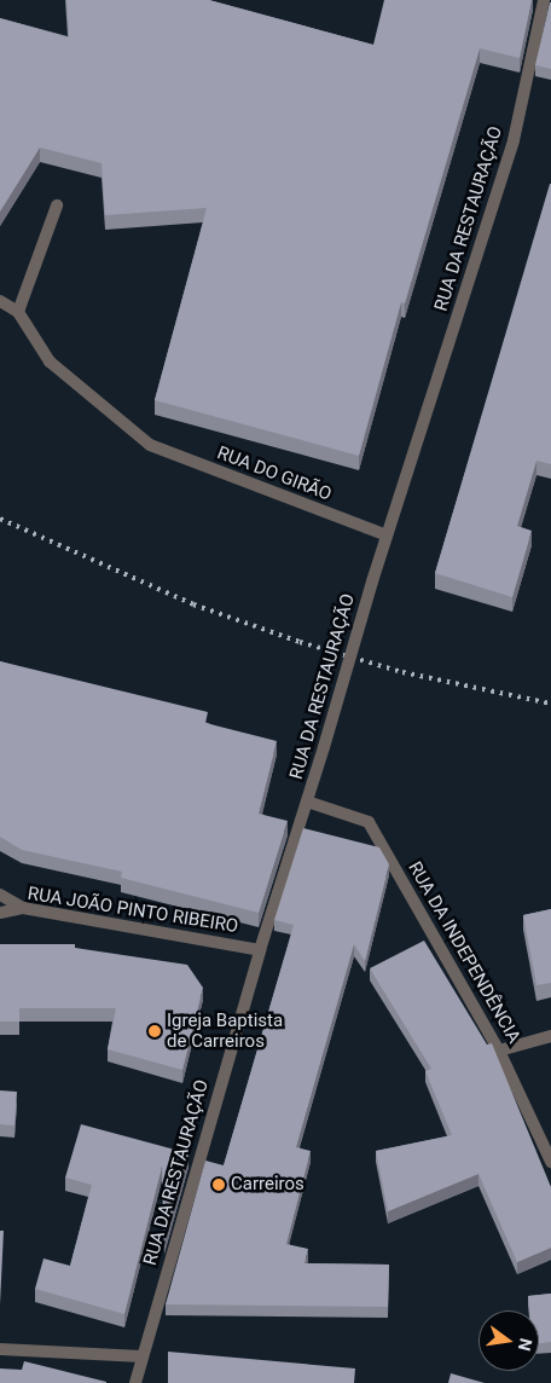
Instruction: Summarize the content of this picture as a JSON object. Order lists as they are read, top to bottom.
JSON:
{
  "streets": {
    "street": [
      "RUA DA RESTAURAÇÃO",
      "RUA DO GIRÃO",
      "RUA JOÃO PINTO RIBEIRO",
      "RUA DA INDEPENDÊNCIA"
    ]
  },
  "crossings": [
    ["RUA DA RESTAURAÇÃO", "RUA DO GIRÃO"],
    ["RUA DA RESTAURAÇÃO", "RUA JOÃO PINTO RIBEIRO"],
    ["RUA DA RESTAURAÇÃO", "RUA DA INDEPENDÊNCIA"]
  ],
  "places": ["Igreja Baptista de Carreiros", "Carreiros"],
  "north": "right"
}
